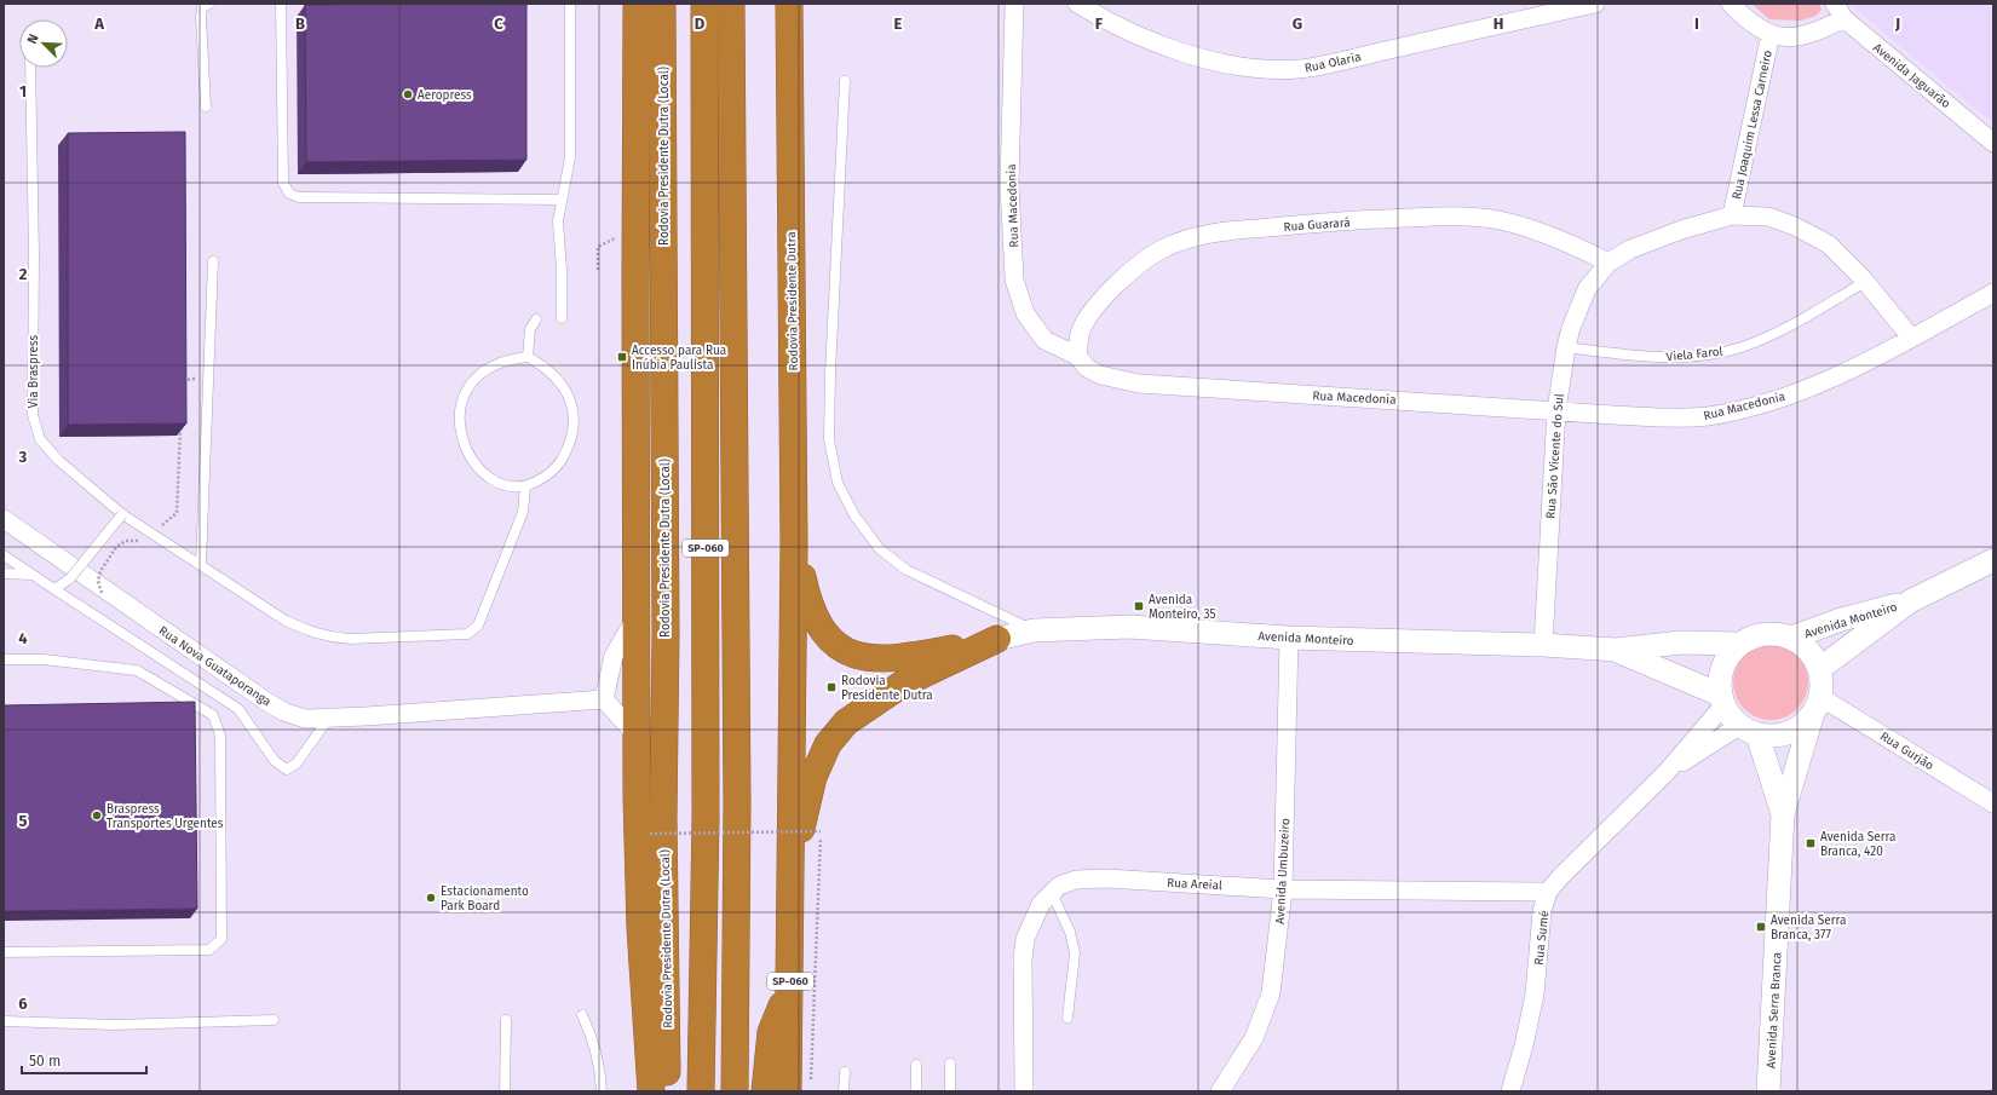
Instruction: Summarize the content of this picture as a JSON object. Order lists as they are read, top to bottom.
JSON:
{
  "streets": {
    "highway": ["Rodovia Presidente Dutra (Local)", "Rodovia Presidente Dutra", "SP-060"],
    "street": [
      "Rua Olaria",
      "Avenida Jaguarão",
      "Rua Joaquim Lessa Carneiro",
      "Rua Macedonia",
      "Rua Guarará",
      "Rua São Vicente do Sul",
      "Avenida Monteiro",
      "Rua Nova Guataporanga",
      "Rua Gurjão",
      "Avenida Umbuzeiro",
      "Rua Areial",
      "Rua Sumé",
      "Avenida Serra Branca"
    ],
    "lane": ["Viela Farol", "Via Braspress"]
  },
  "crossings": [
    ["Rua Joaquim Lessa Carneiro", "Rua São Vicente do Sul"],
    ["Rua Macedonia", "Rua Guarará"],
    ["Rua Macedonia", "Rua São Vicente do Sul"],
    ["Rua Guarará", "Rua São Vicente do Sul"],
    ["Viela Farol", "Rua São Vicente do Sul"],
    ["Rua São Vicente do Sul", "Avenida Monteiro"],
    ["Avenida Monteiro", "Rua Gurjão"],
    ["Avenida Monteiro", "Avenida Umbuzeiro"],
    ["Avenida Monteiro", "Rua Sumé"],
    ["Avenida Monteiro", "Avenida Serra Branca"],
    ["Rua Gurjão", "Rua Sumé"],
    ["Rua Gurjão", "Avenida Serra Branca"],
    ["Avenida Umbuzeiro", "Rua Areial"],
    ["Rua Areial", "Rua Sumé"],
    ["Rua Sumé", "Avenida Serra Branca"]
  ],
  "places": {
    "other": ["Aeropress", "Braspress Transportes Urgentes", "Estacionamento Park Board"],
    "transit": [
      "Accesso para Rua Inúbia Paulista",
      "Avenida Monteiro, 35",
      "Rodovia Presidente Dutra",
      "Avenida Serra Branca, 420",
      "Avenida Serra Branca, 377"
    ]
  },
  "scale_bar": "50 m",
  "north": "top left",
  "grid": {
    "columns": [
      "A",
      "B",
      "C",
      "D",
      "E",
      "F",
      "G",
      "H",
      "I",
      "J"
    ],
    "rows": [
      "1",
      "2",
      "3",
      "4",
      "5",
      "6"
    ]
  }
}
